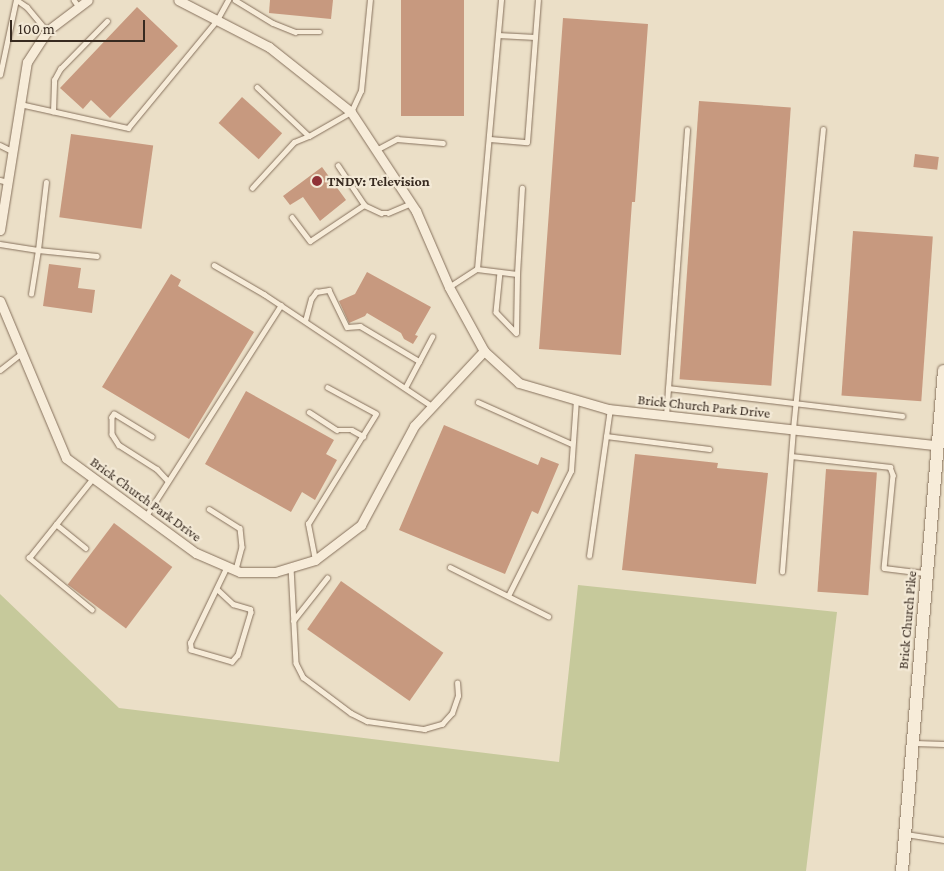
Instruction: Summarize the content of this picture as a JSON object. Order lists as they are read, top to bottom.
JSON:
{
  "streets": {
    "main road": ["Brick Church Pike"],
    "street": ["Brick Church Park Drive"]
  },
  "crossings": [
    ["Brick Church Park Drive", "Brick Church Pike"]
  ],
  "places": ["TNDV: Television"],
  "scale_bar": "100 m"
}
